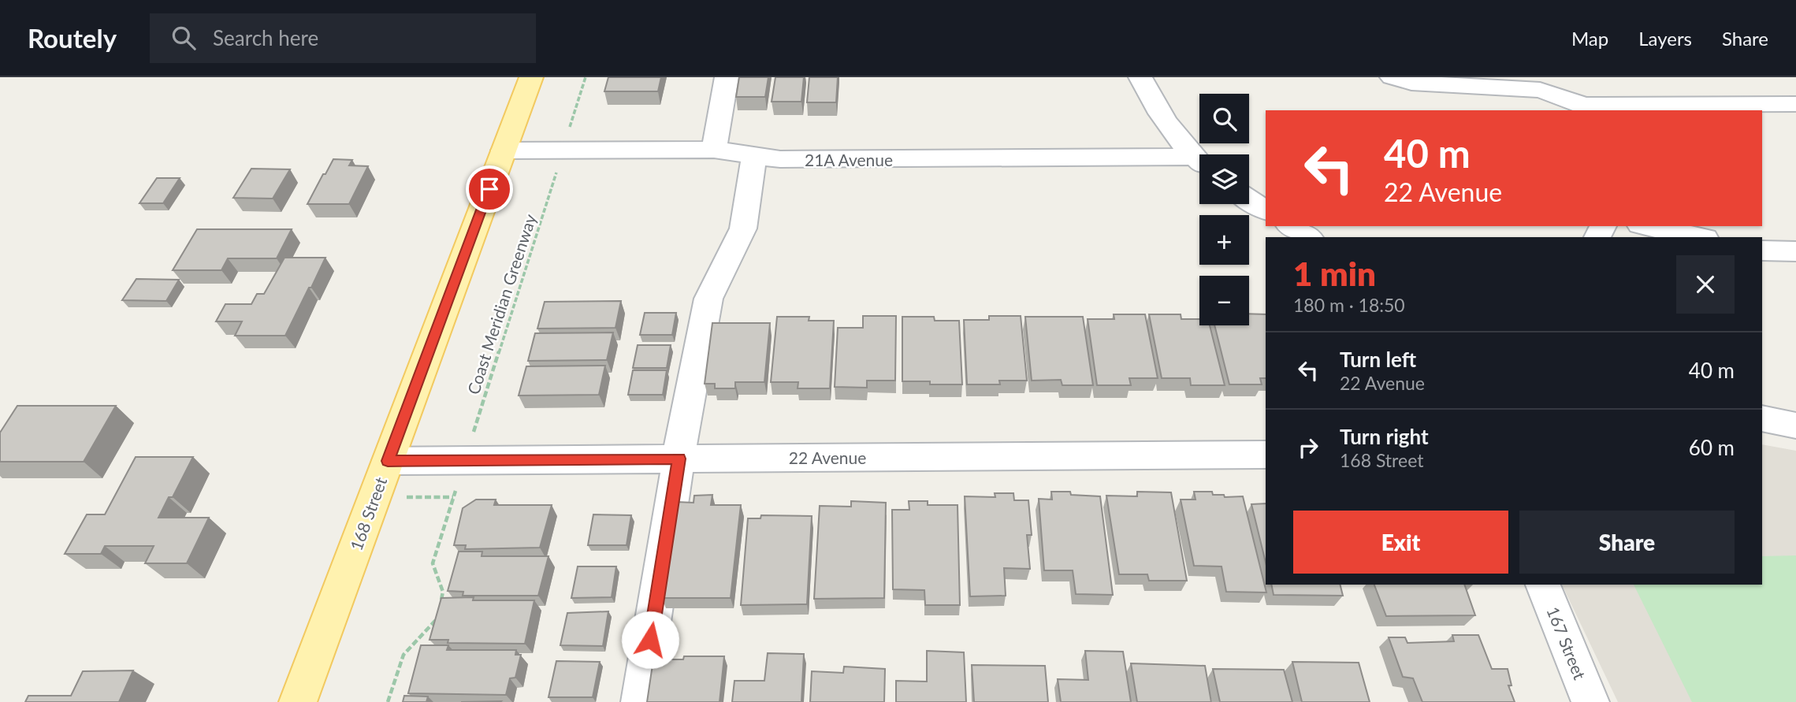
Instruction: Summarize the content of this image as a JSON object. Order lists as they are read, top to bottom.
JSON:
{
  "streets": {
    "main road": ["168 Street"],
    "street": ["21A Avenue", "22 Avenue", "167 Street"],
    "path": ["Coast Meridian Greenway"]
  },
  "crossings": [
    ["21A Avenue", "168 Street"],
    ["22 Avenue", "168 Street"]
  ],
  "page": {
    "header": "Routely",
    "search": "Search here",
    "nav": ["Map", "Layers", "Share"],
    "map_buttons": ["+", "−"],
    "turn": ["40 m", "22 Avenue"],
    "heading": ["1 min", "180 m · 18:50"],
    "list": [
      {
        "name": "Turn left",
        "note": "22 Avenue",
        "value": "40 m"
      },
      {
        "name": "Turn right",
        "note": "168 Street",
        "value": "60 m"
      }
    ],
    "buttons": ["Exit", "Share"]
  }
}
